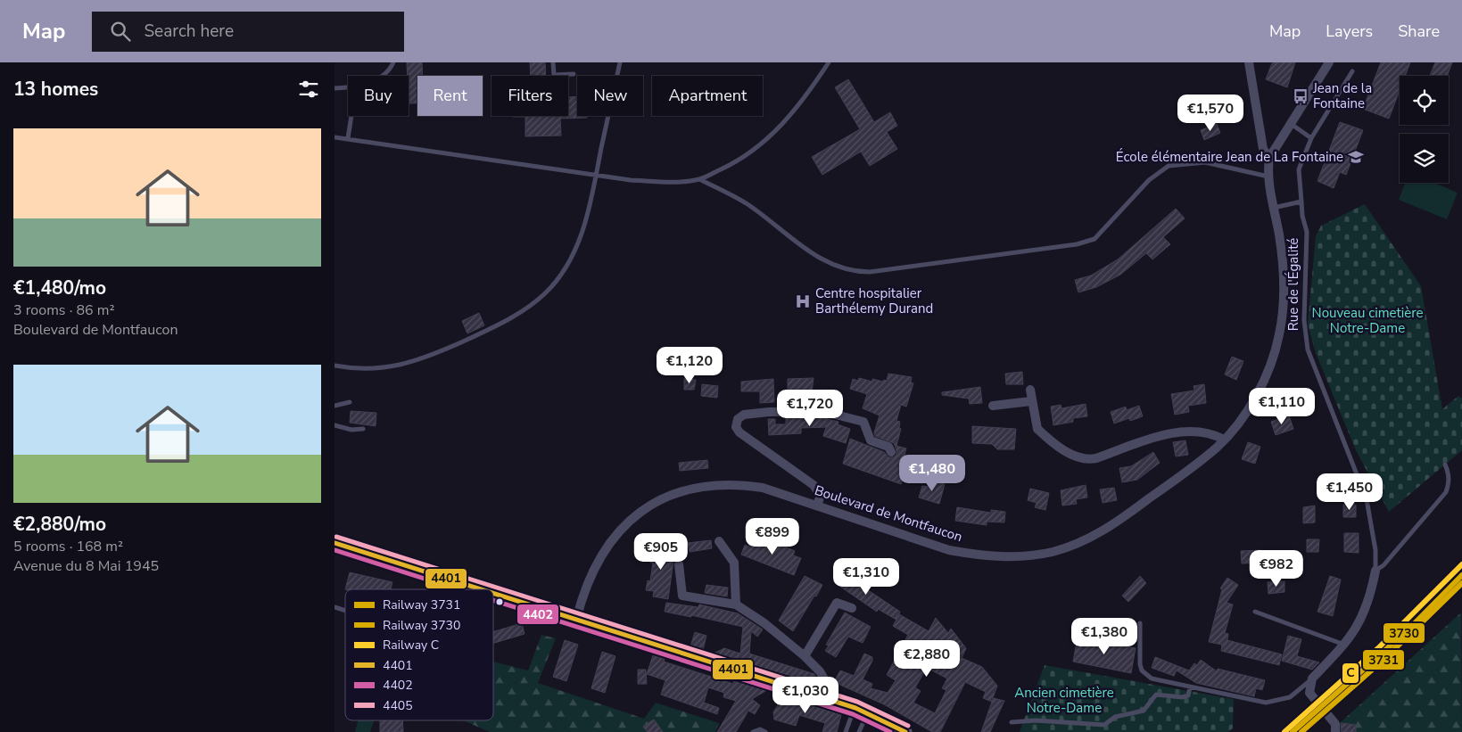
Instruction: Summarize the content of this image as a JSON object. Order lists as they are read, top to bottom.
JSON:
{
  "streets": {
    "street": ["Rue de l'Égalité", "Boulevard de Montfaucon"]
  },
  "parks": ["Nouveau cimetière Notre-Dame", "Ancien cimetière Notre-Dame"],
  "places": {
    "bus stop": ["Jean de la Fontaine"],
    "school or university": ["École élémentaire Jean de La Fontaine"],
    "hospital": ["Centre hospitalier Barthélemy Durand"]
  },
  "lines": [
    "transit line 4405",
    "transit line 4401",
    "transit line 4402",
    "rail line C",
    "rail line 3730",
    "rail line 3731"
  ],
  "legend": [
    "Railway 3731",
    "Railway 3730",
    "Railway C",
    "4401",
    "4402",
    "4405"
  ],
  "page": {
    "header": "Map",
    "search": "Search here",
    "nav": ["Map", "Layers", "Share"],
    "heading": "13 homes",
    "chip": [
      "Buy",
      "Rent",
      "Filters",
      "New",
      "Apartment"
    ],
    "price": [
      "€1,570",
      "€1,120",
      "€1,110",
      "€1,720",
      "€1,480",
      "€1,450",
      "€899",
      "€905",
      "€982",
      "€1,310",
      "€1,380",
      "€2,880",
      "€1,030"
    ],
    "list": [
      {
        "name": "€1,480/mo",
        "note": "3 rooms · 86 m² · Boulevard de Montfaucon"
      },
      {
        "name": "€2,880/mo",
        "note": "5 rooms · 168 m² · Avenue du 8 Mai 1945"
      }
    ]
  }
}
